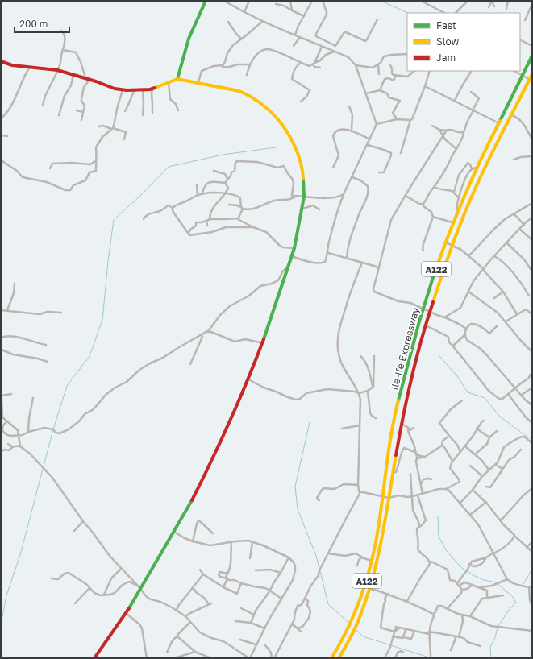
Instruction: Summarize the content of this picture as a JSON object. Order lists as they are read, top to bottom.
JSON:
{
  "streets": {
    "main road": ["A122", "Ile-Ife Expressway"]
  },
  "legend": ["Fast", "Slow", "Jam"],
  "scale_bar": "200 m"
}
